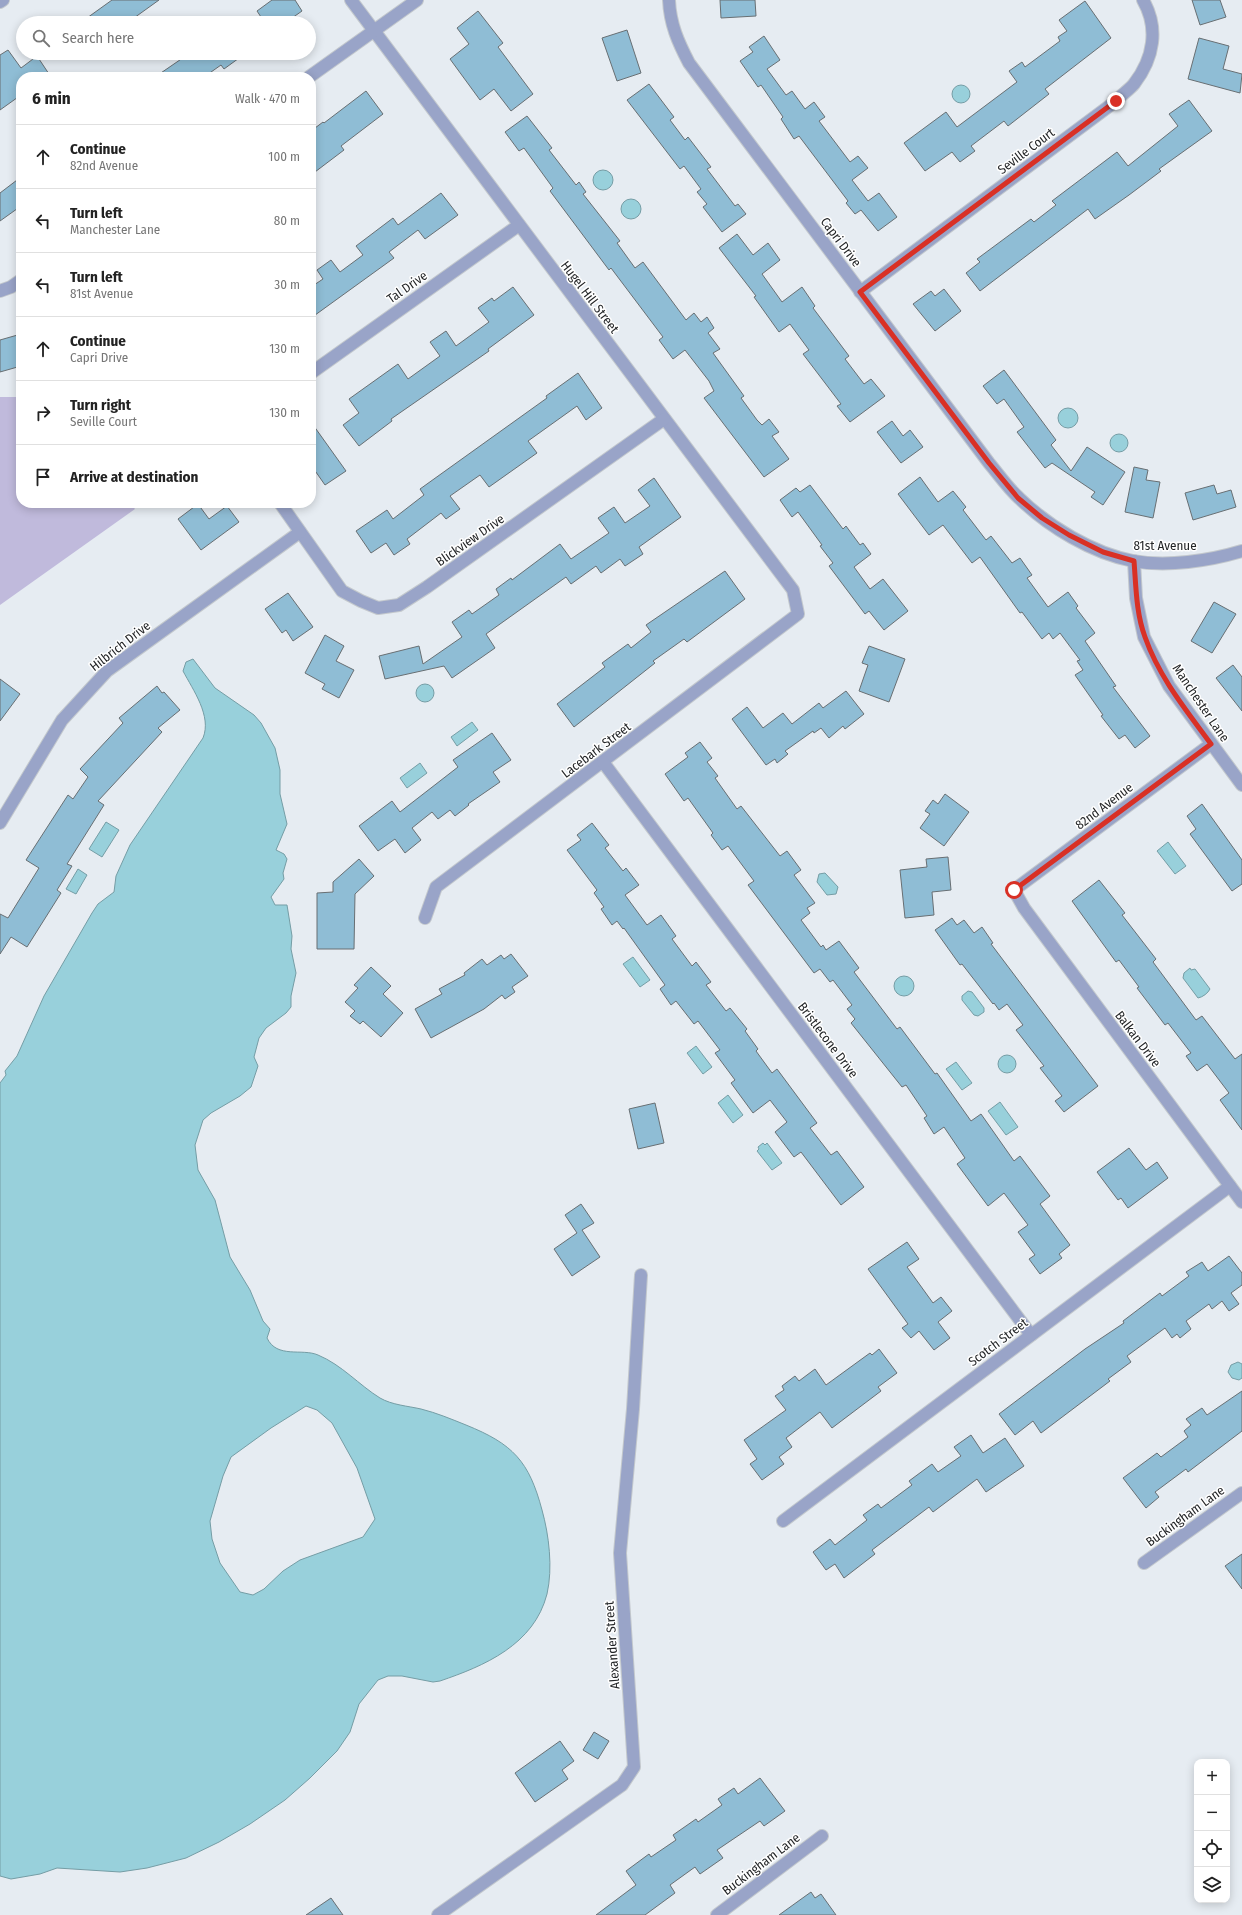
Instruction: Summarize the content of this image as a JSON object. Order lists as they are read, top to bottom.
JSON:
{
  "streets": {
    "street": [
      "Seville Court",
      "Capri Drive",
      "Tal Drive",
      "Hugel Hill Street",
      "Blickview Drive",
      "81st Avenue",
      "Hilbrich Drive",
      "Manchester Lane",
      "Lacebark Street",
      "82nd Avenue",
      "Balkan Drive",
      "Bristlecone Drive",
      "Scotch Street",
      "Buckingham Lane",
      "Alexander Street"
    ]
  },
  "crossings": [
    ["Seville Court", "Capri Drive"],
    ["Capri Drive", "81st Avenue"],
    ["Tal Drive", "Hugel Hill Street"],
    ["Hugel Hill Street", "Blickview Drive"],
    ["Hugel Hill Street", "Lacebark Street"],
    ["Blickview Drive", "Hilbrich Drive"],
    ["81st Avenue", "Manchester Lane"],
    ["Manchester Lane", "82nd Avenue"],
    ["Lacebark Street", "Bristlecone Drive"],
    ["82nd Avenue", "Balkan Drive"],
    ["Balkan Drive", "Scotch Street"],
    ["Bristlecone Drive", "Scotch Street"]
  ],
  "page": {
    "search": "Search here",
    "heading": ["6 min", "Walk · 470 m"],
    "list": [
      ["Continue", "82nd Avenue", "100 m"],
      ["Turn left", "Manchester Lane", "80 m"],
      ["Turn left", "81st Avenue", "30 m"],
      ["Continue", "Capri Drive", "130 m"],
      ["Turn right", "Seville Court", "130 m"],
      "Arrive at destination"
    ],
    "map_buttons": ["+", "−"]
  }
}
